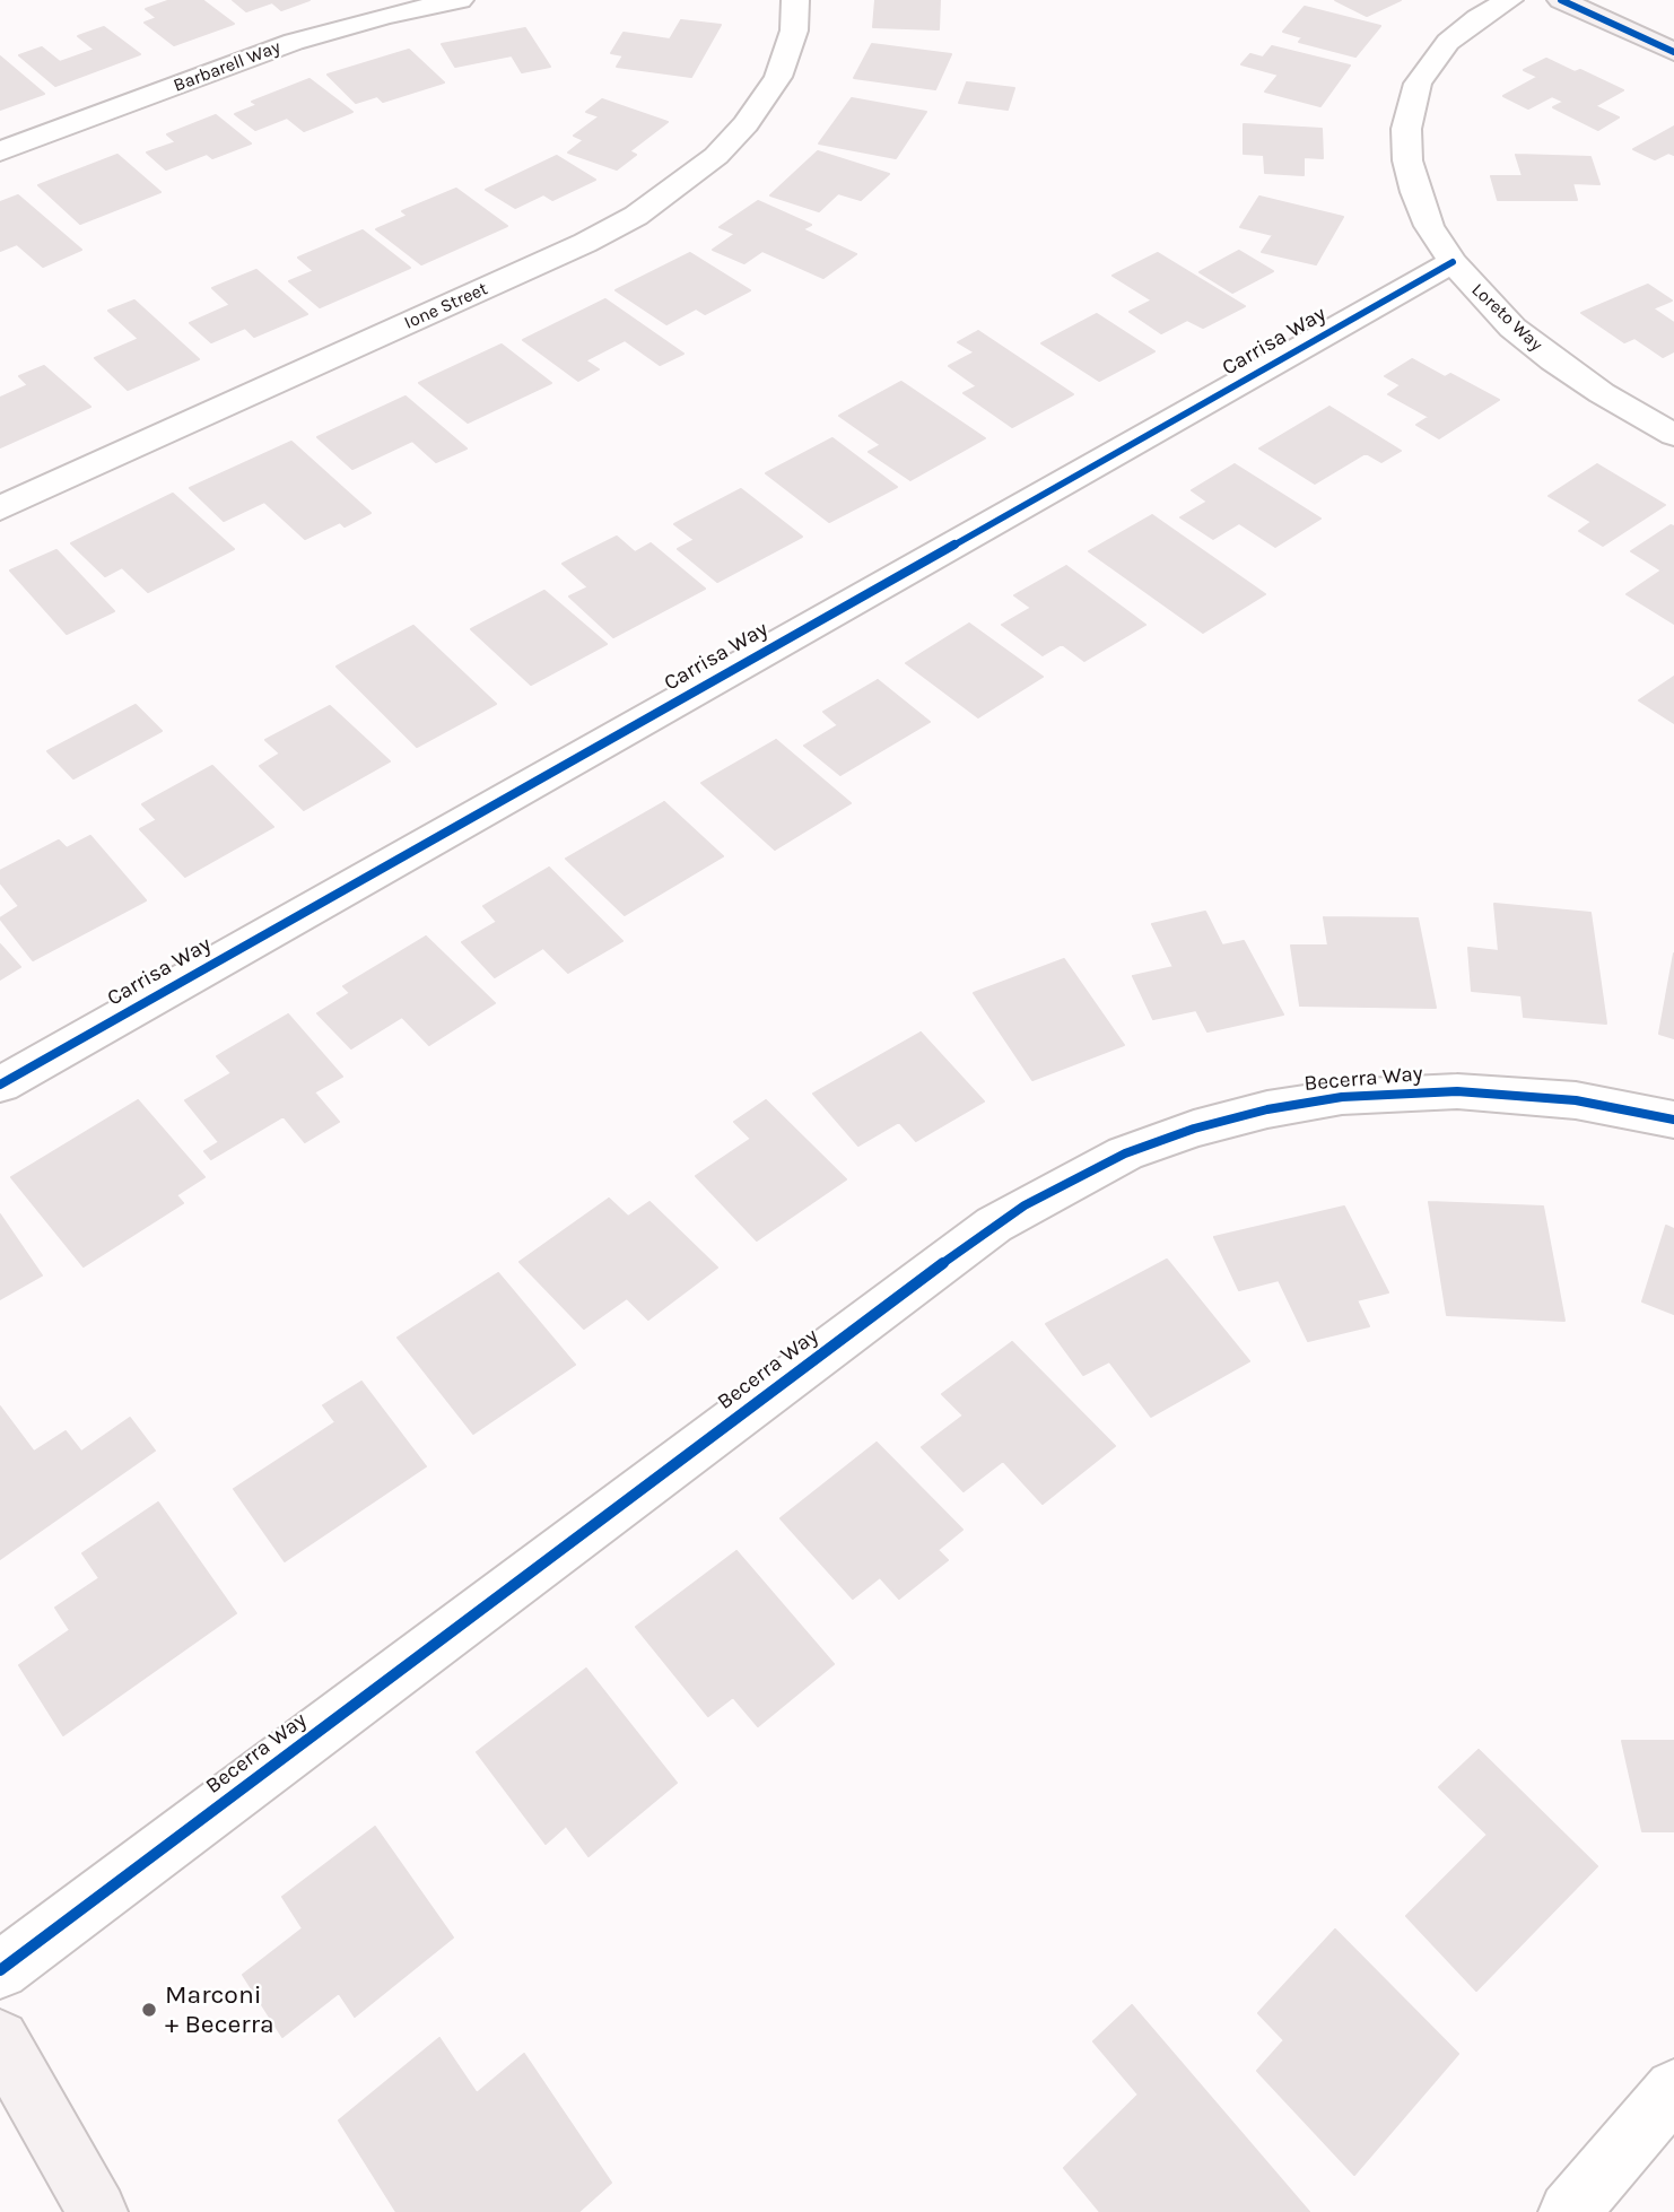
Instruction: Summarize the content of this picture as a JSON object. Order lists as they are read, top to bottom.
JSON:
{
  "streets": {
    "street": [
      "Barbarell Way",
      "Ione Street",
      "Loreto Way",
      "Carrisa Way",
      "Becerra Way"
    ]
  },
  "crossings": [
    ["Loreto Way", "Carrisa Way"]
  ],
  "places": ["Marconi + Becerra"]
}
